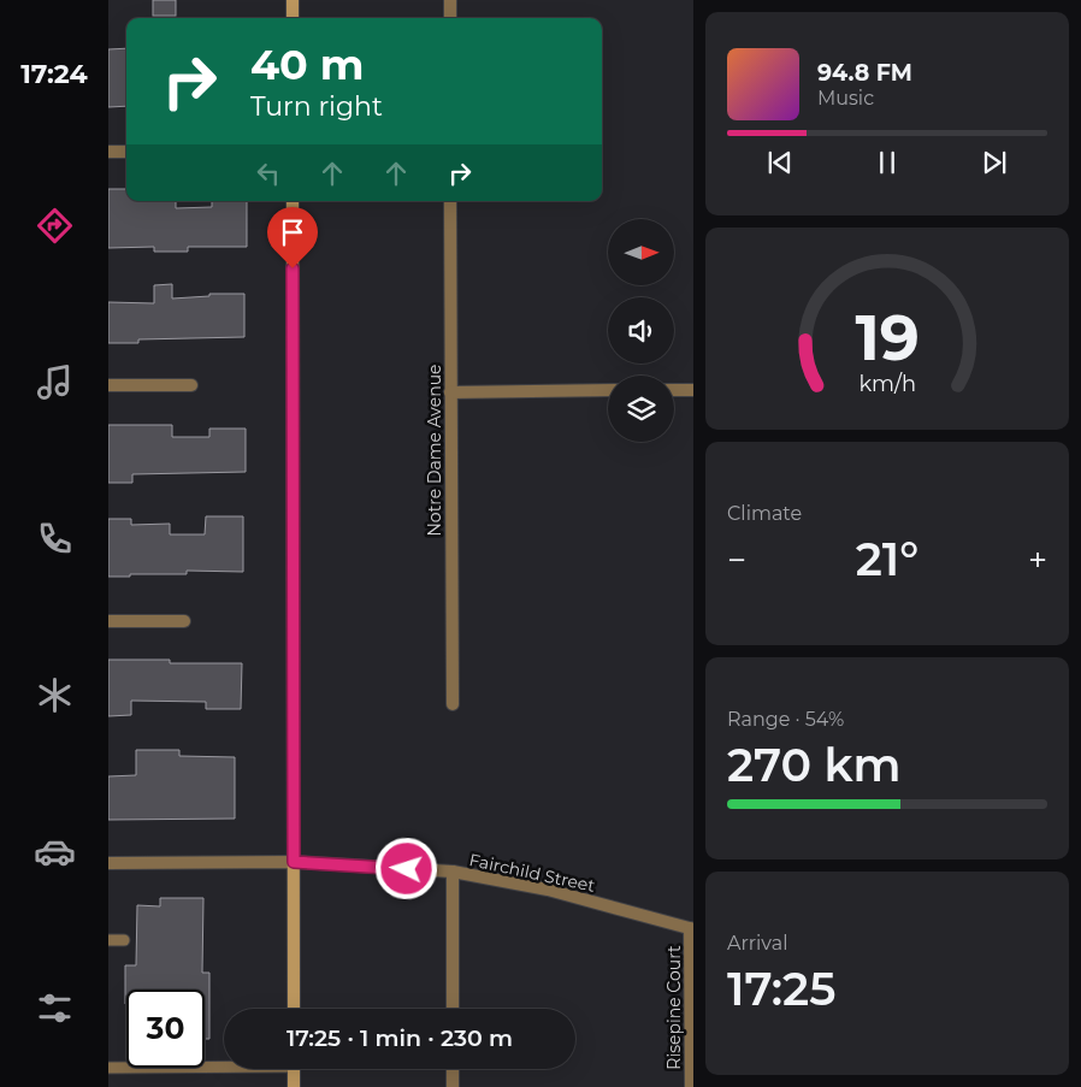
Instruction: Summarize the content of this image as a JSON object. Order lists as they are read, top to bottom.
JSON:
{
  "streets": {
    "street": ["Notre Dame Avenue", "Fairchild Street", "Risepine Court"]
  },
  "crossings": [
    ["Fairchild Street", "Risepine Court"]
  ],
  "north": "right",
  "page": {
    "tabs": "17:24",
    "turn": ["40 m", "Turn right"],
    "song": ["94.8 FM", "Music"],
    "tile": [
      "Climate",
      ["Range · 54%", "270 km"],
      ["Arrival", "17:25"]
    ],
    "heat": ["−", "21°", "+"],
    "limit": "30",
    "trip": "17:25 · 1 min · 230 m",
    "gauge": ["19", "km/h"]
  }
}
